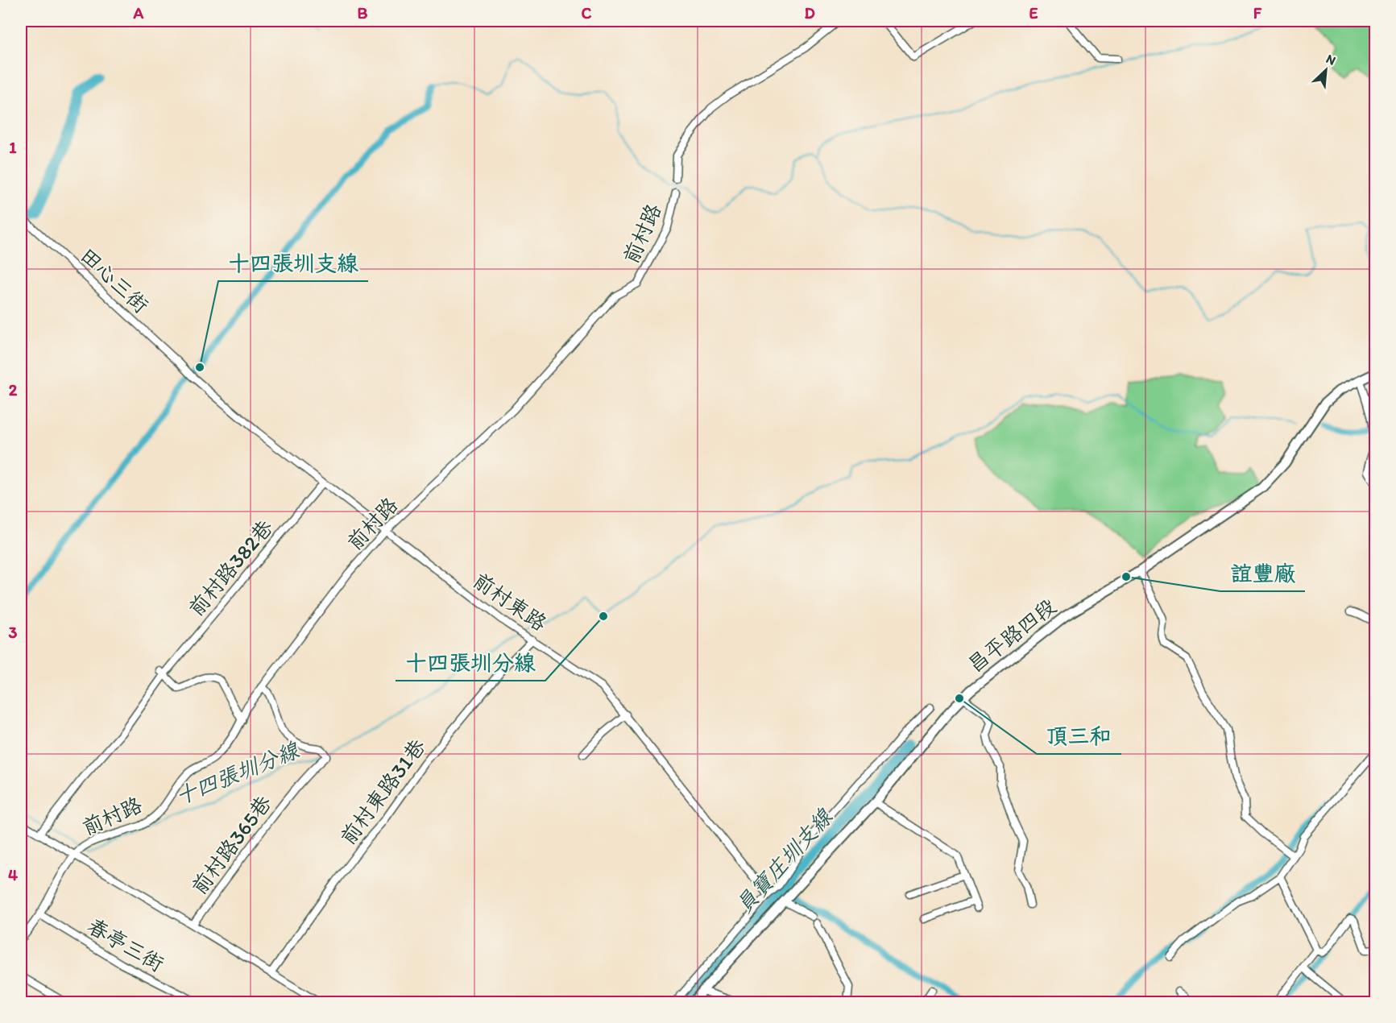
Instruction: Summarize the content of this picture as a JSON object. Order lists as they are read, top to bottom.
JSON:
{
  "streets": {
    "street": [
      "前村路",
      "田心三街",
      "前村路382巷",
      "前村東路",
      "昌平路四段",
      "前村東路31巷",
      "前村路365巷",
      "春亭三街"
    ]
  },
  "crossings": [
    ["前村路", "前村東路"],
    ["前村路", "前村路365巷"],
    ["田心三街", "前村東路"],
    ["前村路382巷", "前村東路"],
    ["前村東路", "前村東路31巷"]
  ],
  "water": ["十四張圳分線", "員寶庄圳支線"],
  "places": [
    "十四張圳支線",
    "誼豐廠",
    "十四張圳分線",
    "頂三和"
  ],
  "north": "top right",
  "grid": {
    "columns": [
      "A",
      "B",
      "C",
      "D",
      "E",
      "F"
    ],
    "rows": [
      "1",
      "2",
      "3",
      "4"
    ]
  }
}
